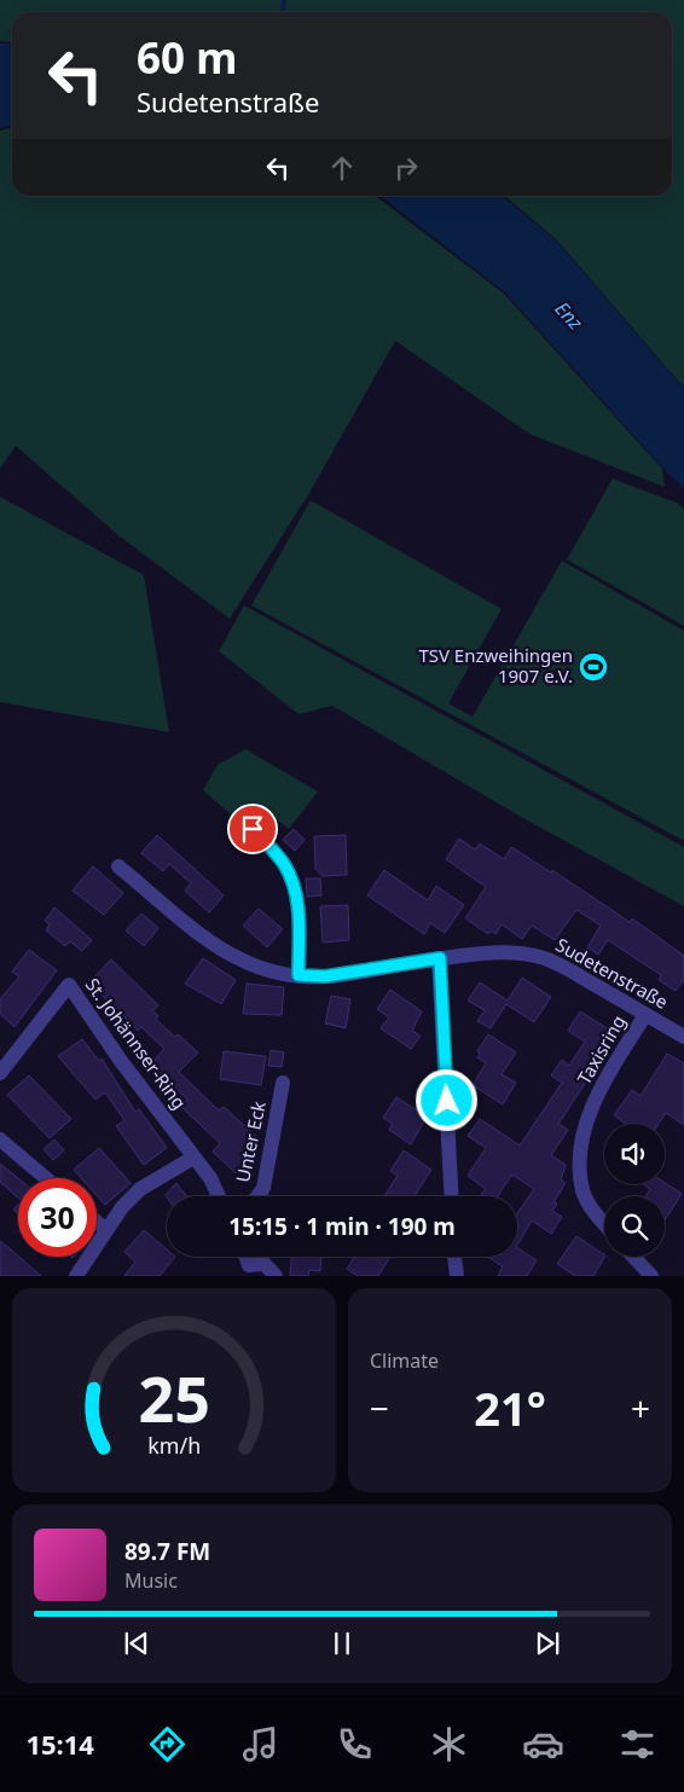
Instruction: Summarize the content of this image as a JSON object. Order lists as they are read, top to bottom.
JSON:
{
  "streets": {
    "street": [
      "Sudetenstraße",
      "St. Johännser-Ring",
      "Taxisring",
      "Unter Eck"
    ]
  },
  "crossings": [
    ["Sudetenstraße", "Taxisring"]
  ],
  "water": ["Enz"],
  "places": {
    "sports": ["TSV Enzweihingen 1907 e.V."]
  },
  "page": {
    "turn": ["60 m", "Sudetenstraße"],
    "limit": "30",
    "trip": "15:15 · 1 min · 190 m",
    "tile": "Climate",
    "heat": ["−", "21°", "+"],
    "song": ["89.7 FM", "Music"],
    "tabs": "15:14",
    "gauge": ["25", "km/h"]
  }
}
